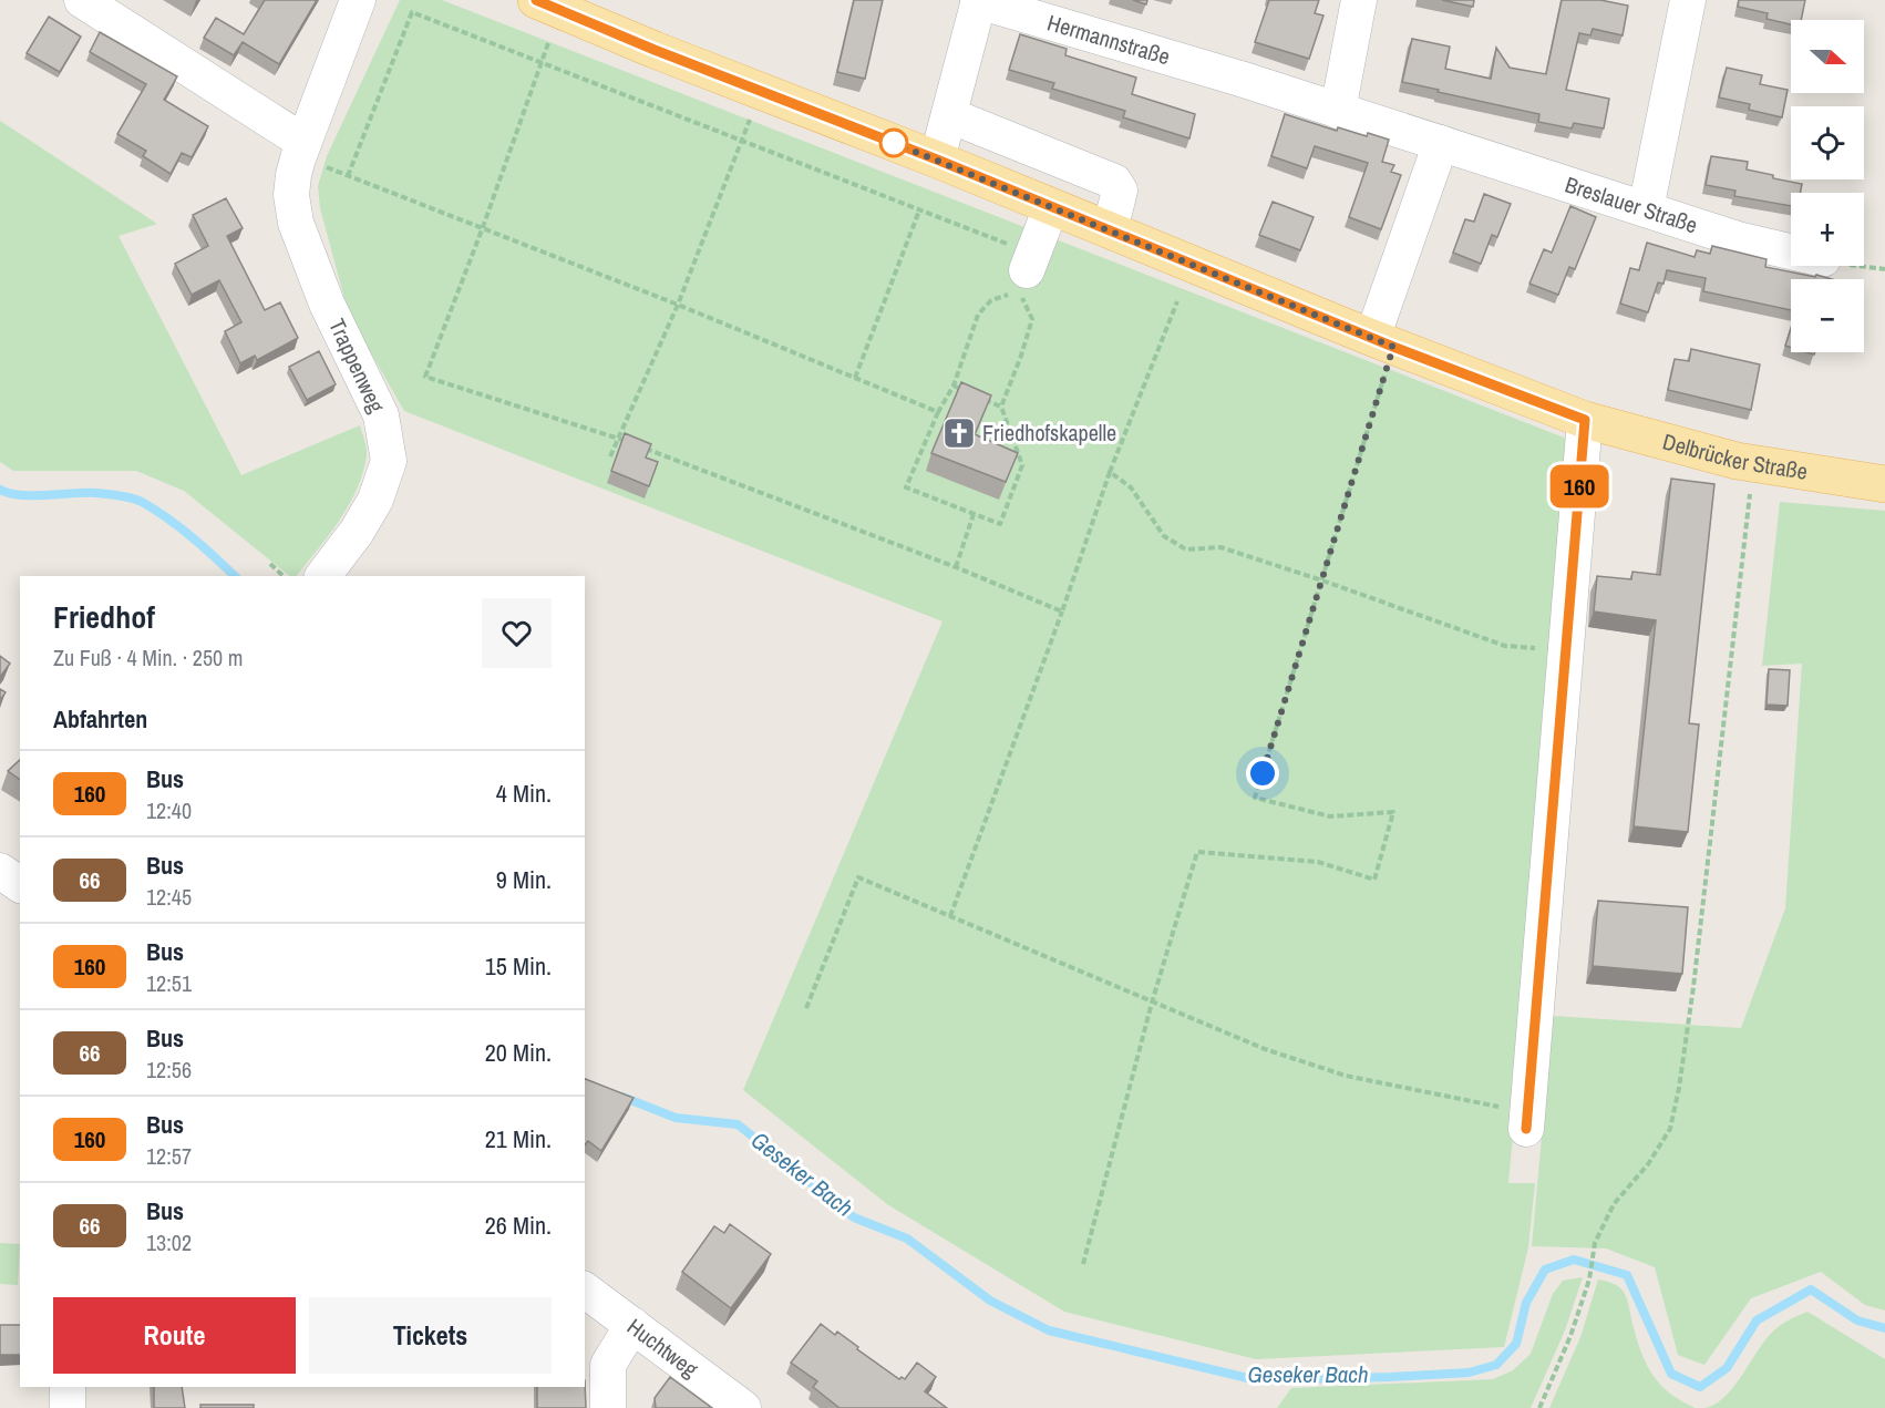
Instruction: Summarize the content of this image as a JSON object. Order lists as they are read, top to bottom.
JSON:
{
  "streets": {
    "main road": ["Delbrücker Straße"],
    "street": [
      "Hermannstraße",
      "Breslauer Straße",
      "Trappenweg",
      "Huchtweg"
    ]
  },
  "crossings": [
    ["Hermannstraße", "Breslauer Straße"],
    ["Hermannstraße", "Delbrücker Straße"]
  ],
  "water": ["Geseker Bach"],
  "places": {
    "church": ["Friedhofskapelle"]
  },
  "lines": ["bus line 160"],
  "north": "right",
  "page": {
    "on_map": "160",
    "map_buttons": ["+", "−"],
    "heading": [
      ["Friedhof", "Zu Fuß · 4 Min. · 250 m"],
      "Abfahrten"
    ],
    "list": [
      {
        "mark": "160",
        "name": "Bus",
        "note": "12:40",
        "value": "4 Min."
      },
      {
        "mark": "66",
        "name": "Bus",
        "note": "12:45",
        "value": "9 Min."
      },
      {
        "mark": "160",
        "name": "Bus",
        "note": "12:51",
        "value": "15 Min."
      },
      {
        "mark": "66",
        "name": "Bus",
        "note": "12:56",
        "value": "20 Min."
      },
      {
        "mark": "160",
        "name": "Bus",
        "note": "12:57",
        "value": "21 Min."
      },
      {
        "mark": "66",
        "name": "Bus",
        "note": "13:02",
        "value": "26 Min."
      }
    ],
    "buttons": ["Route", "Tickets"]
  }
}
